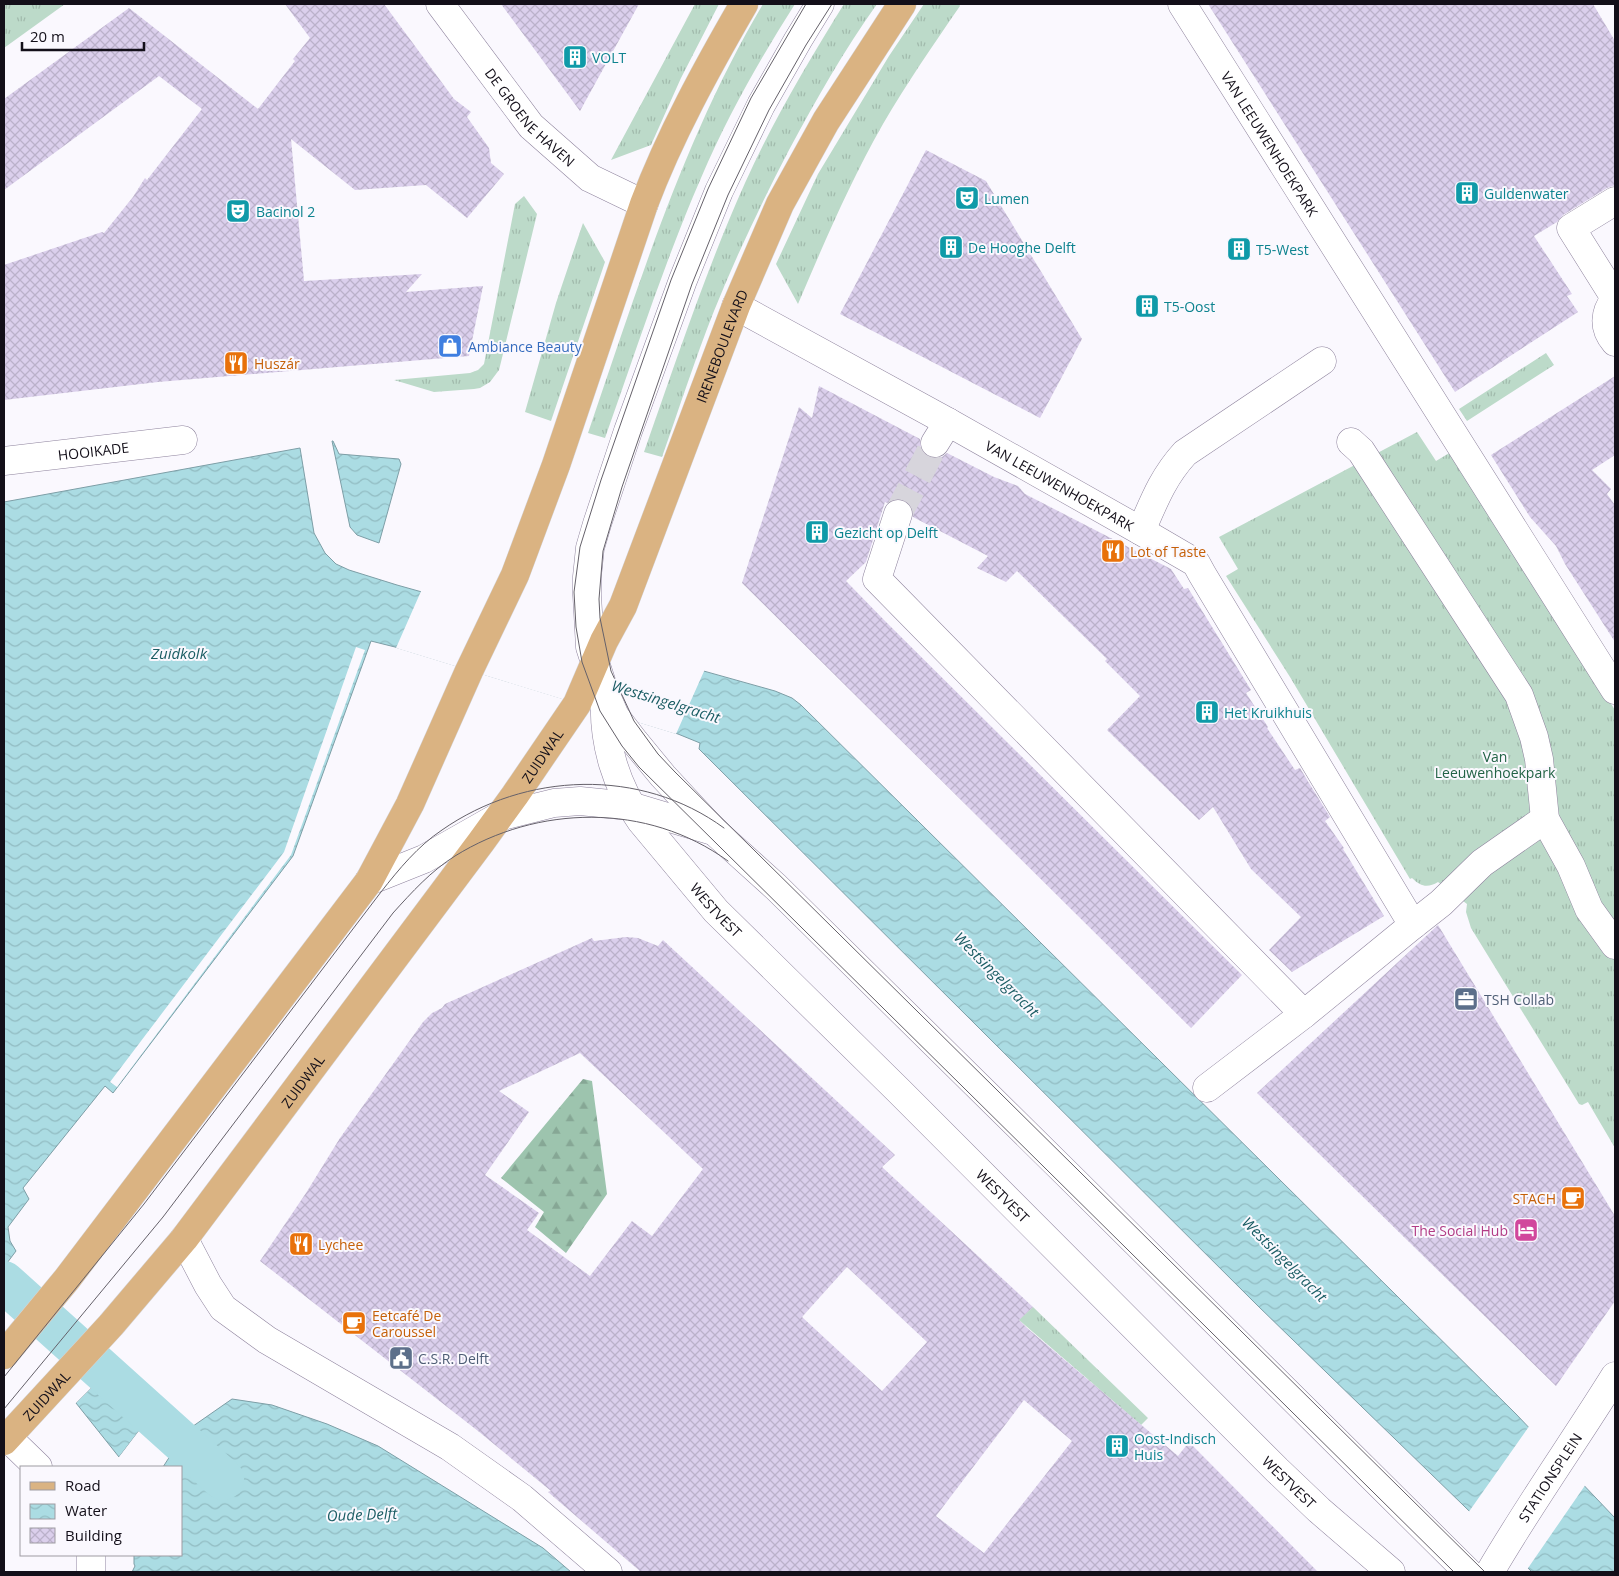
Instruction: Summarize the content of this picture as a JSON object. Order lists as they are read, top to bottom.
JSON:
{
  "streets": {
    "main road": ["IRENEBOULEVARD", "ZUIDWAL"],
    "street": [
      "DE GROENE HAVEN",
      "VAN LEEUWENHOEKPARK",
      "HOOIKADE",
      "WESTVEST",
      "STATIONSPLEIN"
    ]
  },
  "crossings": [
    ["VAN LEEUWENHOEKPARK", "IRENEBOULEVARD"],
    ["IRENEBOULEVARD", "ZUIDWAL"],
    ["IRENEBOULEVARD", "WESTVEST"],
    ["ZUIDWAL", "WESTVEST"]
  ],
  "water": ["Zuidkolk", "Westsingelgracht", "Oude Delft"],
  "parks": ["Van Leeuwenhoekpark"],
  "places": {
    "building": [
      "VOLT",
      "Guldenwater",
      "De Hooghe Delft",
      "T5-West",
      "T5-Oost",
      "Gezicht op Delft",
      "Het Kruikhuis",
      "Oost-Indisch Huis"
    ],
    "theatre": ["Lumen", "Bacinol 2"],
    "shop": ["Ambiance Beauty"],
    "restaurant": ["Huszár", "Lot of Taste", "Lychee"],
    "office": ["TSH Collab"],
    "cafe": ["STACH", "Eetcafé De Caroussel"],
    "hotel": ["The Social Hub"],
    "public building": ["C.S.R. Delft"]
  },
  "legend": ["Road", "Water", "Building"],
  "scale_bar": "20 m"
}
